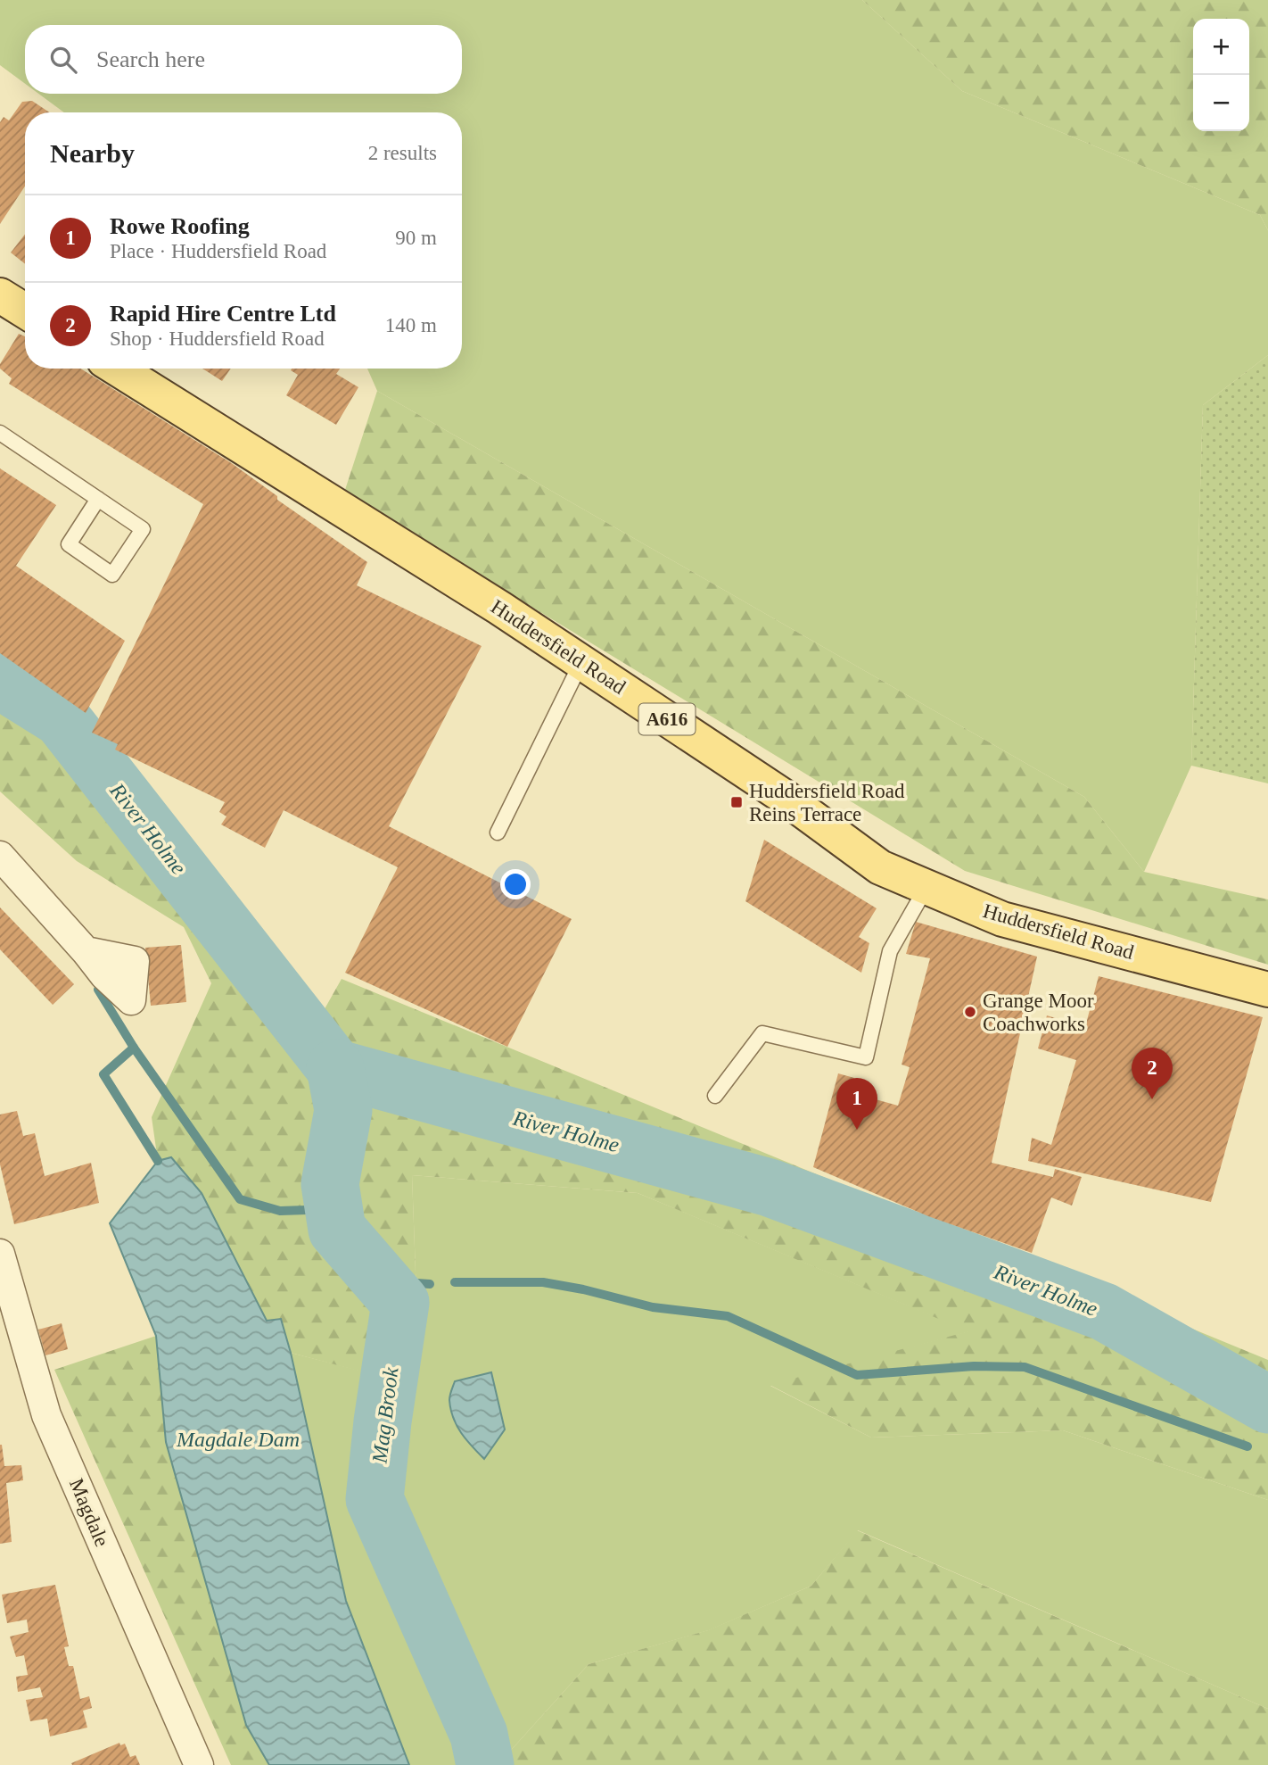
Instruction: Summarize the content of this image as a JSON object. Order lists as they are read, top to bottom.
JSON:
{
  "streets": {
    "main road": ["Huddersfield Road", "A616"],
    "street": ["Magdale"]
  },
  "water": ["River Holme", "Mag Brook", "Magdale Dam"],
  "places": {
    "transit": ["Huddersfield Road Reins Terrace"],
    "other": ["Grange Moor Coachworks"]
  },
  "page": {
    "map_buttons": ["+", "−"],
    "search": "Search here",
    "heading": ["Nearby", "2 results"],
    "list": [
      {
        "mark": "1",
        "name": "Rowe Roofing",
        "note": "Place · Huddersfield Road",
        "value": "90 m"
      },
      {
        "mark": "2",
        "name": "Rapid Hire Centre Ltd",
        "note": "Shop · Huddersfield Road",
        "value": "140 m"
      }
    ],
    "pins": ["2", "1"]
  }
}
